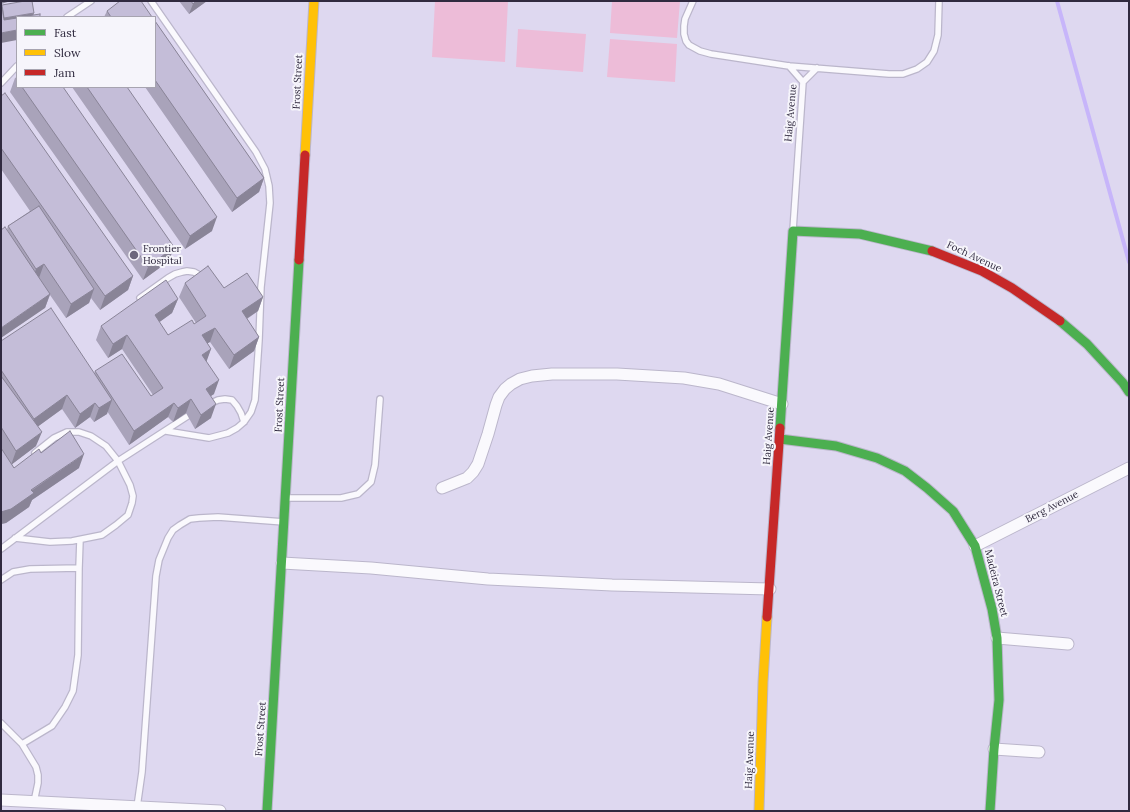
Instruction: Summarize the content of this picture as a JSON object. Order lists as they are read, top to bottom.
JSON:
{
  "streets": {
    "street": [
      "Frost Street",
      "Haig Avenue",
      "Foch Avenue",
      "Berg Avenue",
      "Madeira Street"
    ]
  },
  "crossings": [
    ["Haig Avenue", "Foch Avenue"],
    ["Haig Avenue", "Madeira Street"],
    ["Berg Avenue", "Madeira Street"]
  ],
  "places": ["Frontier Hospital"],
  "legend": ["Fast", "Slow", "Jam"]
}
